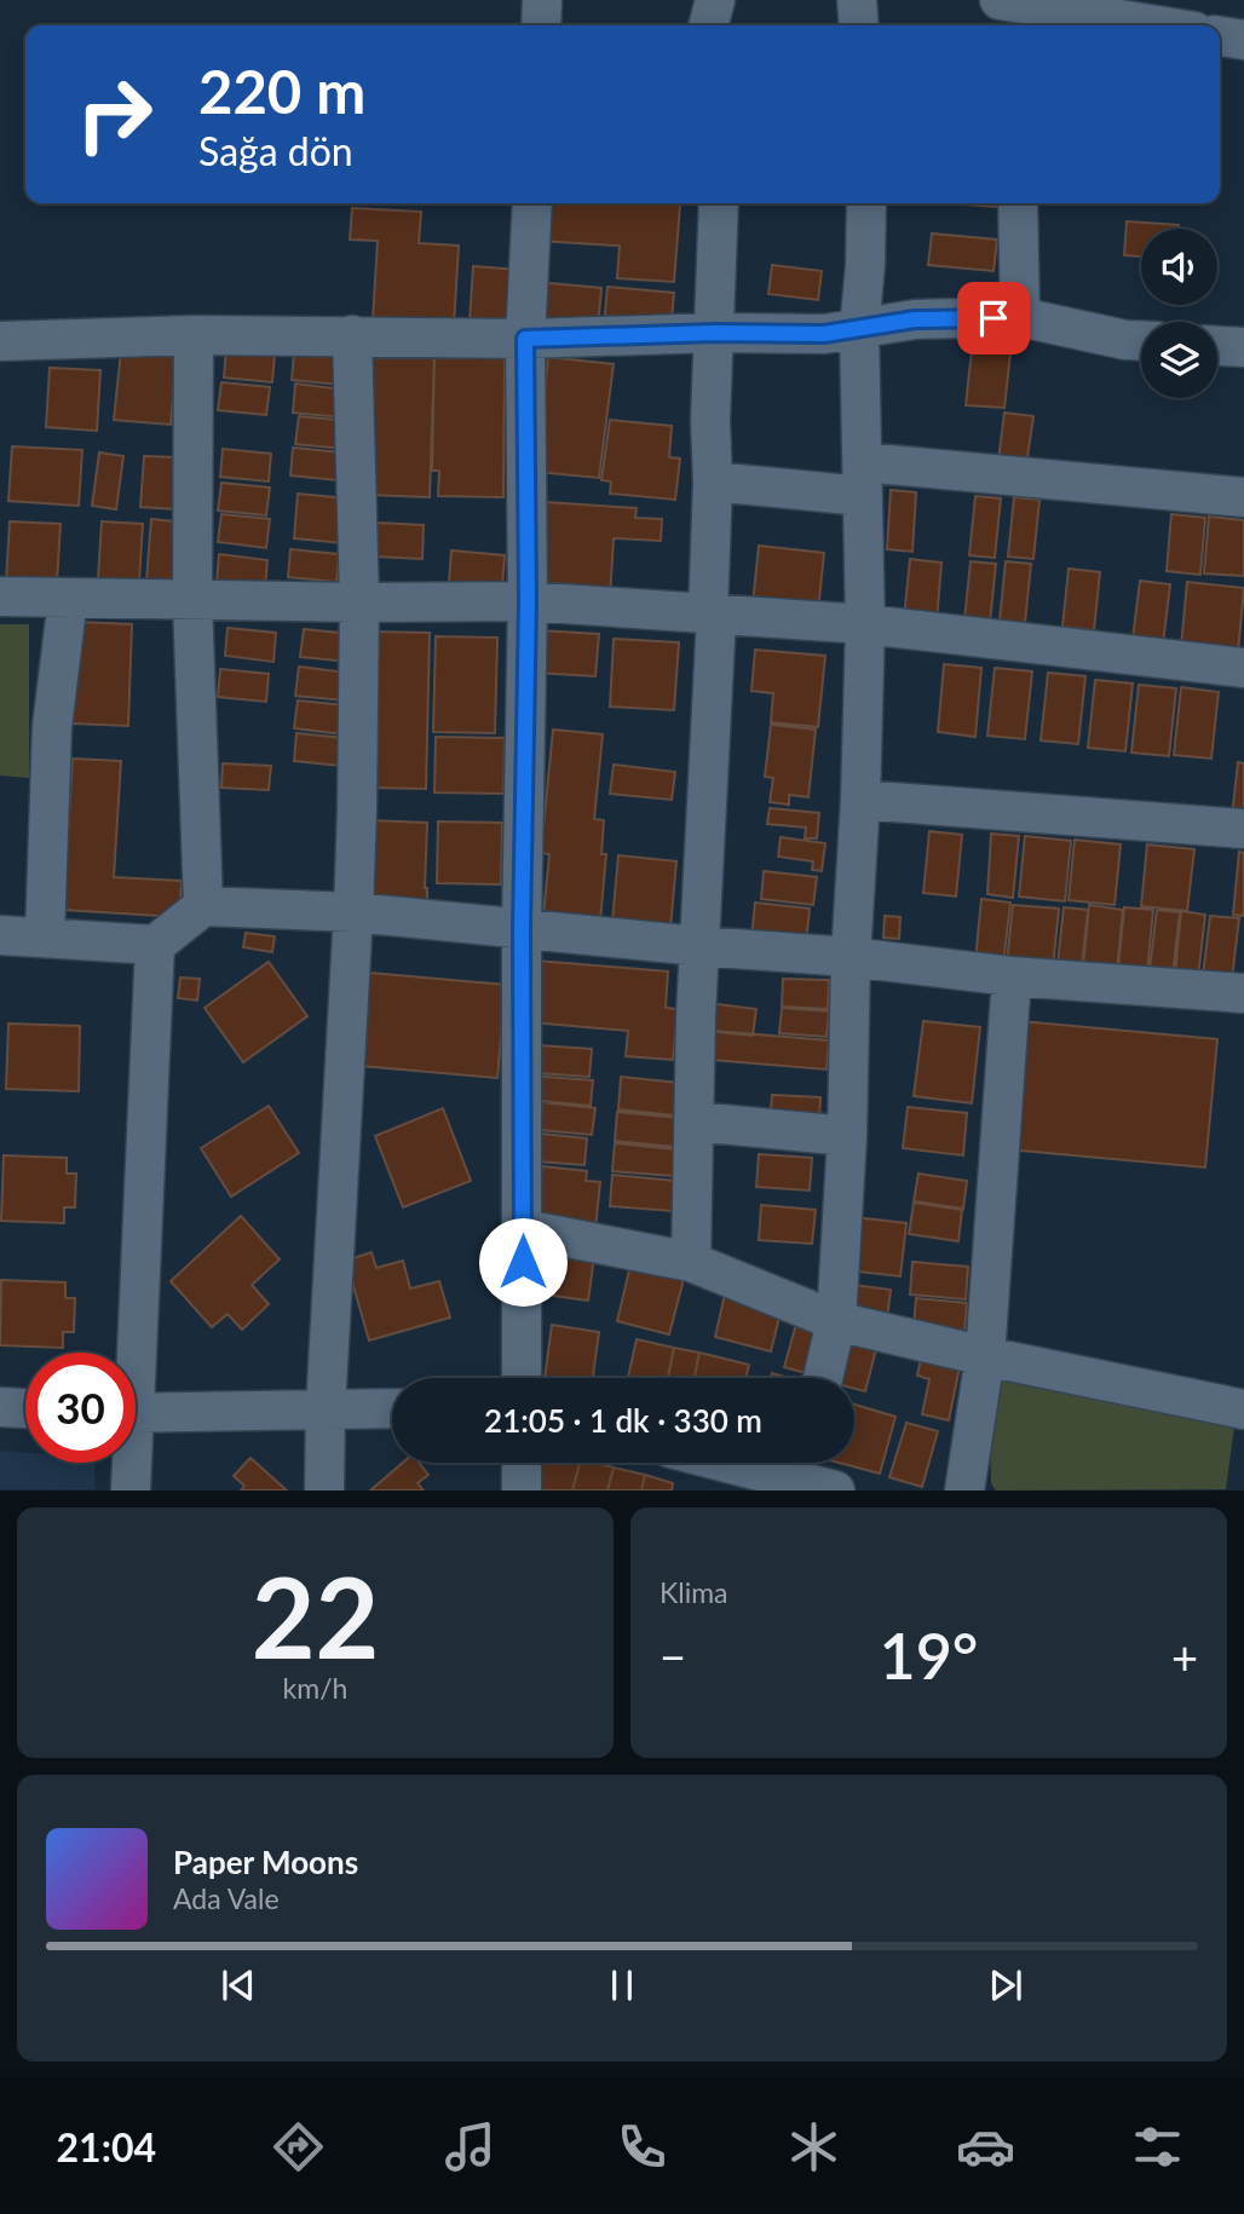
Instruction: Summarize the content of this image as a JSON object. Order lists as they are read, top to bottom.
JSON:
{
  "page": {
    "turn": ["220 m", "Sağa dön"],
    "limit": "30",
    "trip": "21:05 · 1 dk · 330 m",
    "tile": [
      ["22", "km/h"],
      "Klima"
    ],
    "heat": ["−", "19°", "+"],
    "song": ["Paper Moons", "Ada Vale"],
    "tabs": "21:04"
  }
}
